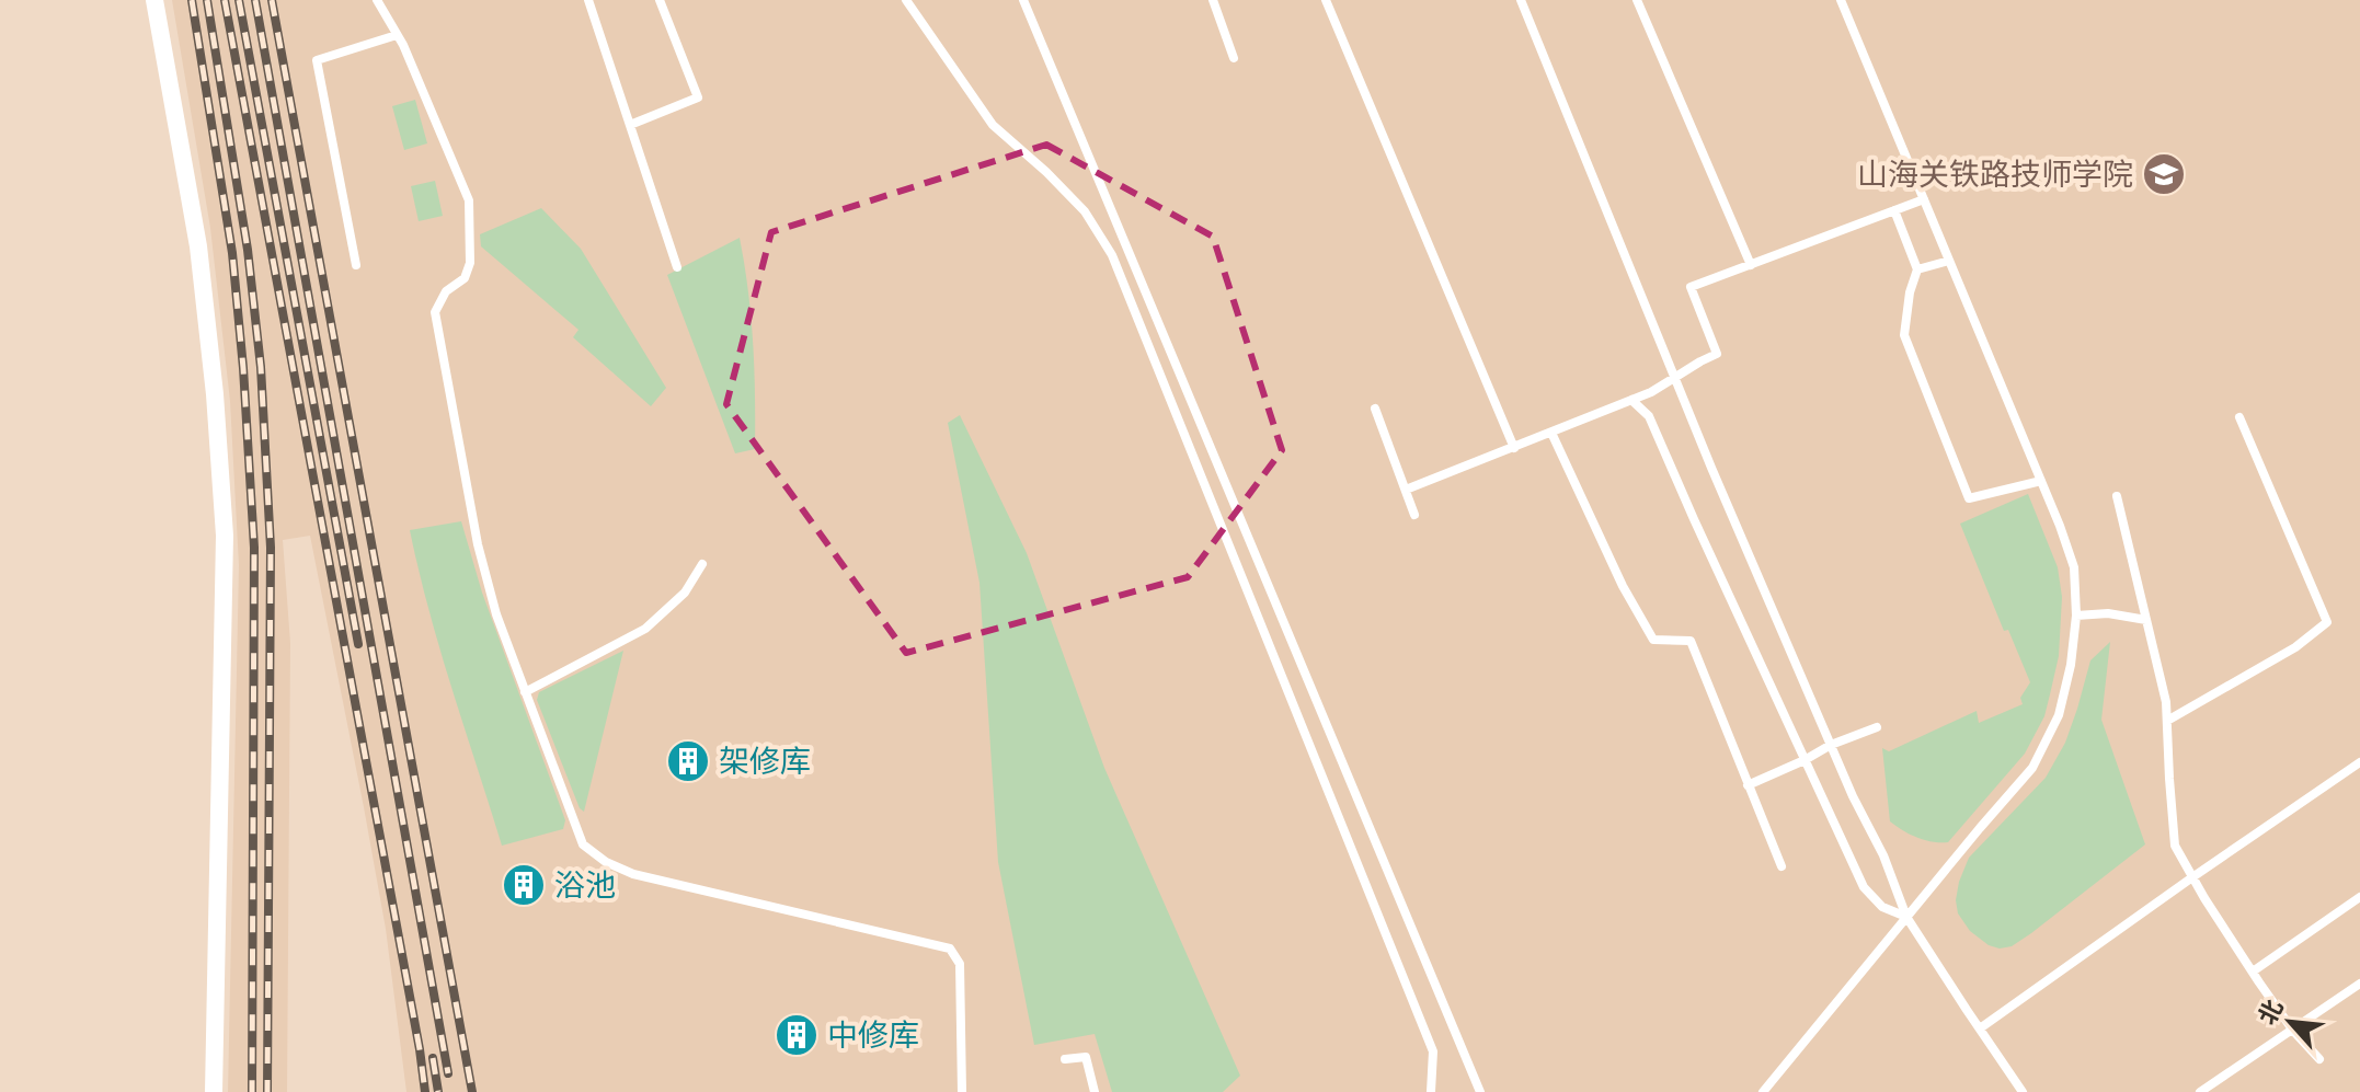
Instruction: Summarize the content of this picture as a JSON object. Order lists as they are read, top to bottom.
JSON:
{
  "places": {
    "school or university": ["山海关铁路技师学院"],
    "building": ["架修库", "浴池", "中修库"]
  },
  "north": "top left"
}
